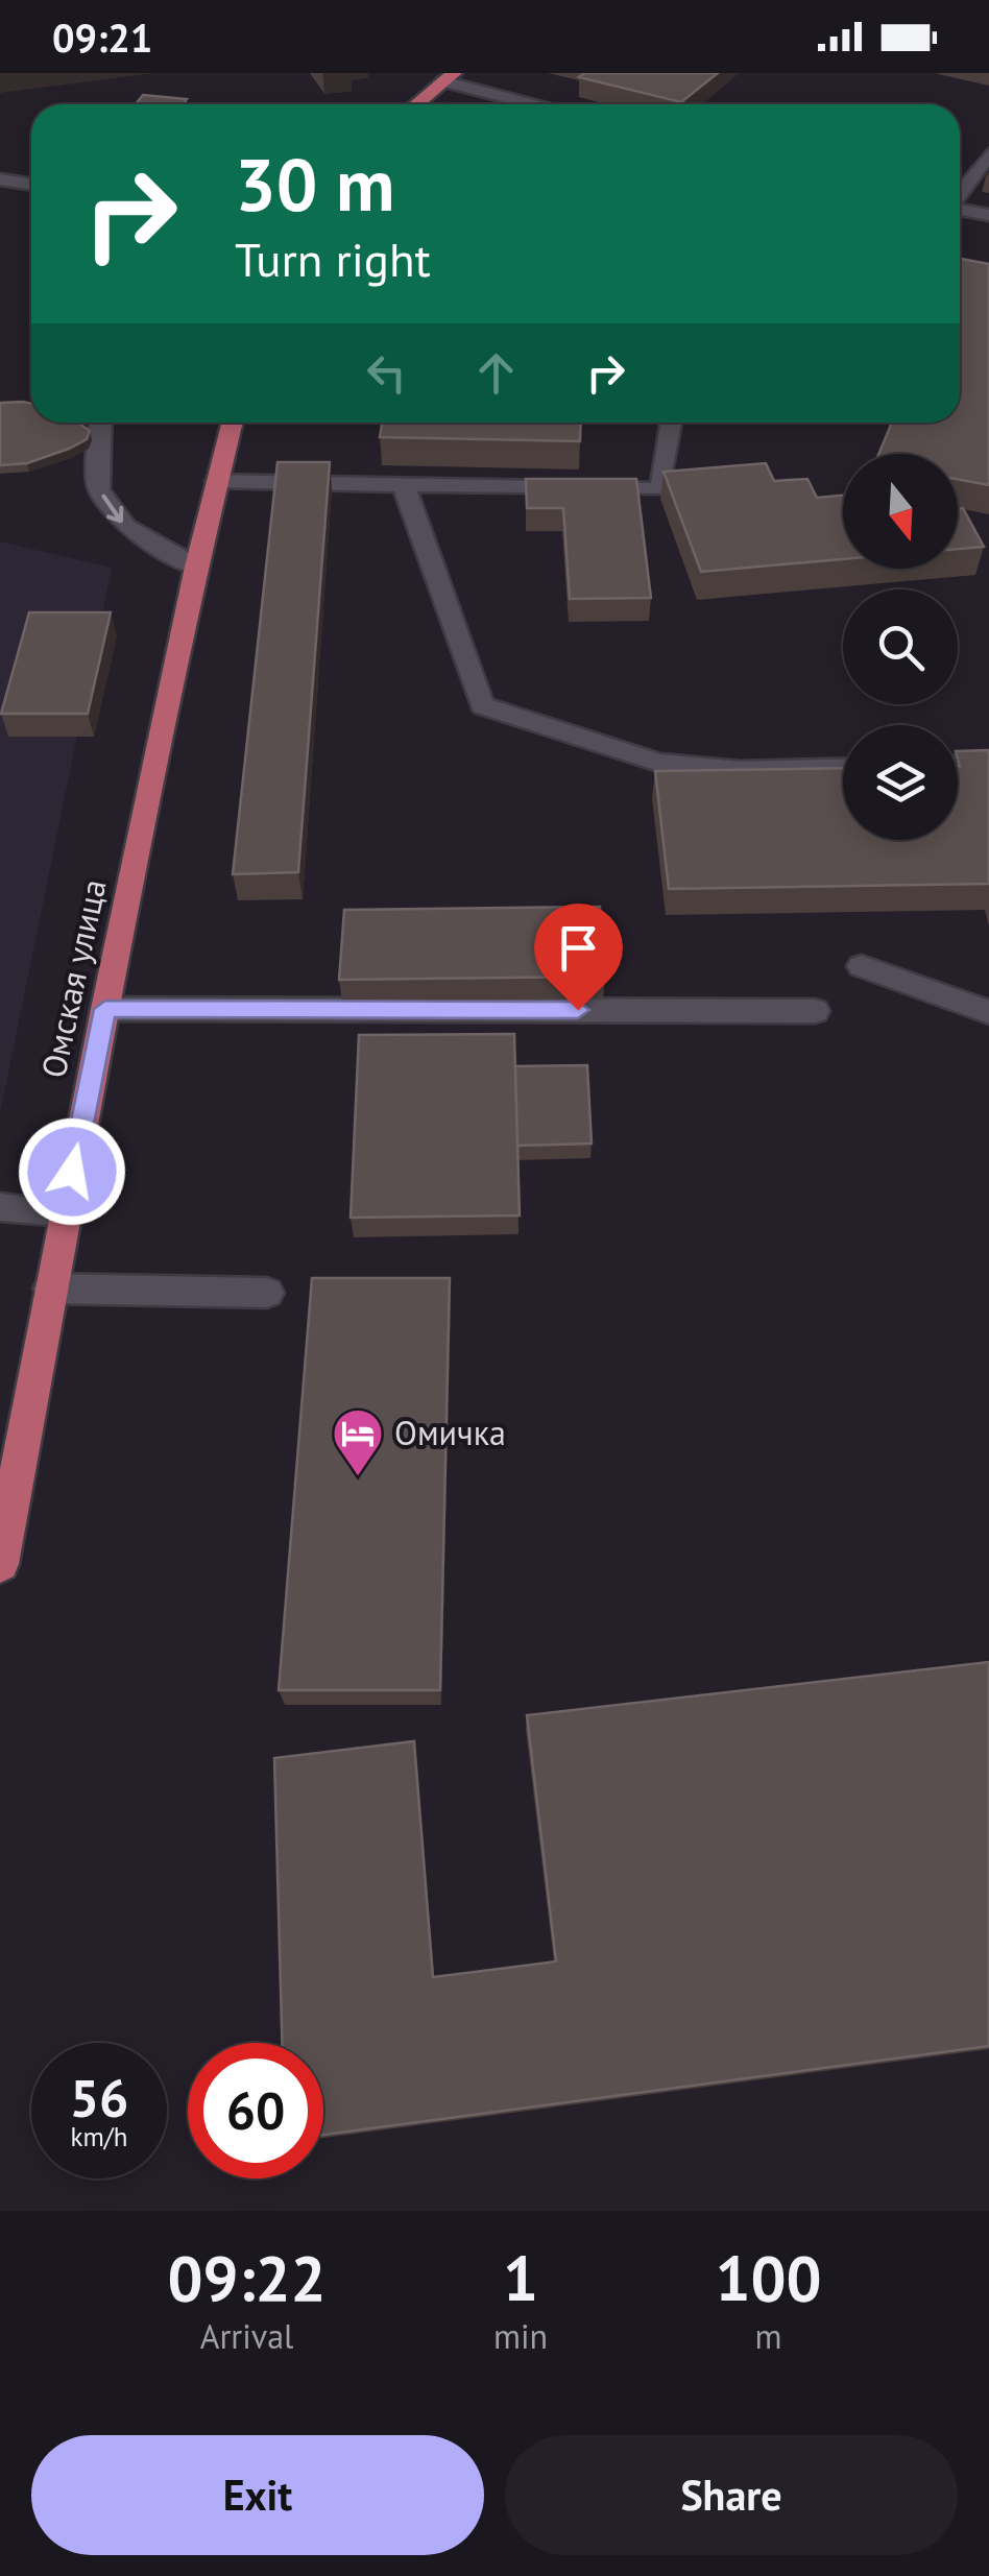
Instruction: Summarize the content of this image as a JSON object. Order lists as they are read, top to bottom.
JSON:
{
  "streets": {
    "main road": ["Омская улица"]
  },
  "places": {
    "hotel": ["Омичка"]
  },
  "north": "bottom",
  "page": {
    "status": "09:21",
    "turn": ["30 m", "Turn right"],
    "speed": "56 km/h",
    "limit": "60",
    "eta": [
      "09:22",
      "Arrival",
      "1",
      "min",
      "100",
      "m"
    ],
    "buttons": ["Exit", "Share"]
  }
}
